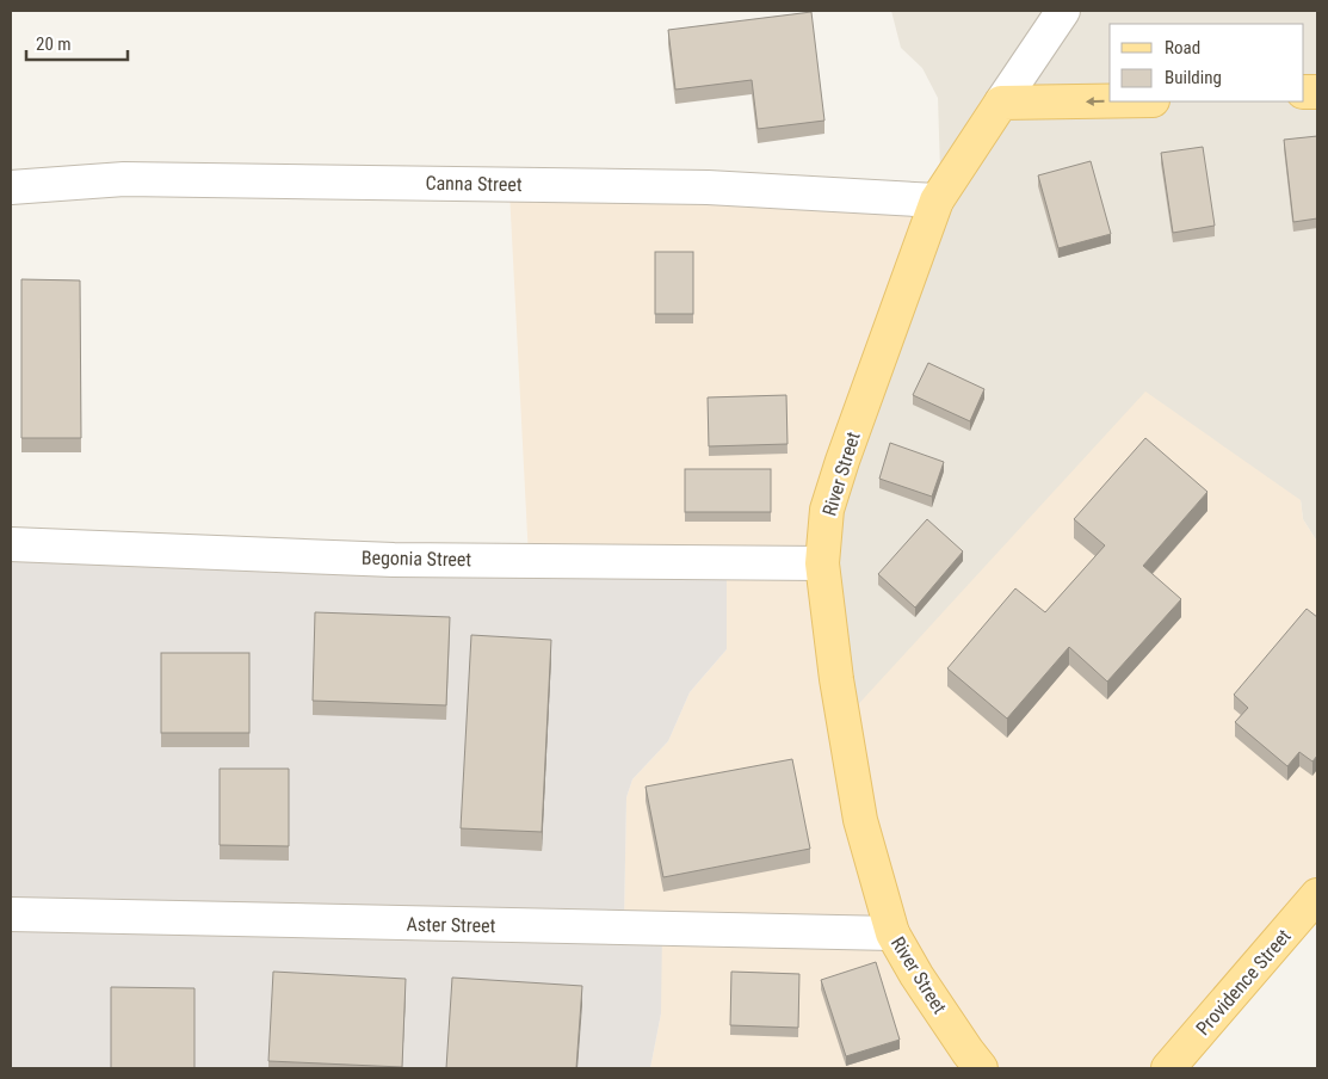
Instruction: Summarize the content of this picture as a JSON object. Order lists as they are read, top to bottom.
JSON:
{
  "streets": {
    "main road": ["River Street", "Providence Street"],
    "street": ["Canna Street", "Begonia Street", "Aster Street"]
  },
  "crossings": [
    ["Canna Street", "River Street"],
    ["River Street", "Begonia Street"],
    ["River Street", "Aster Street"]
  ],
  "legend": ["Road", "Building"],
  "scale_bar": "20 m"
}
